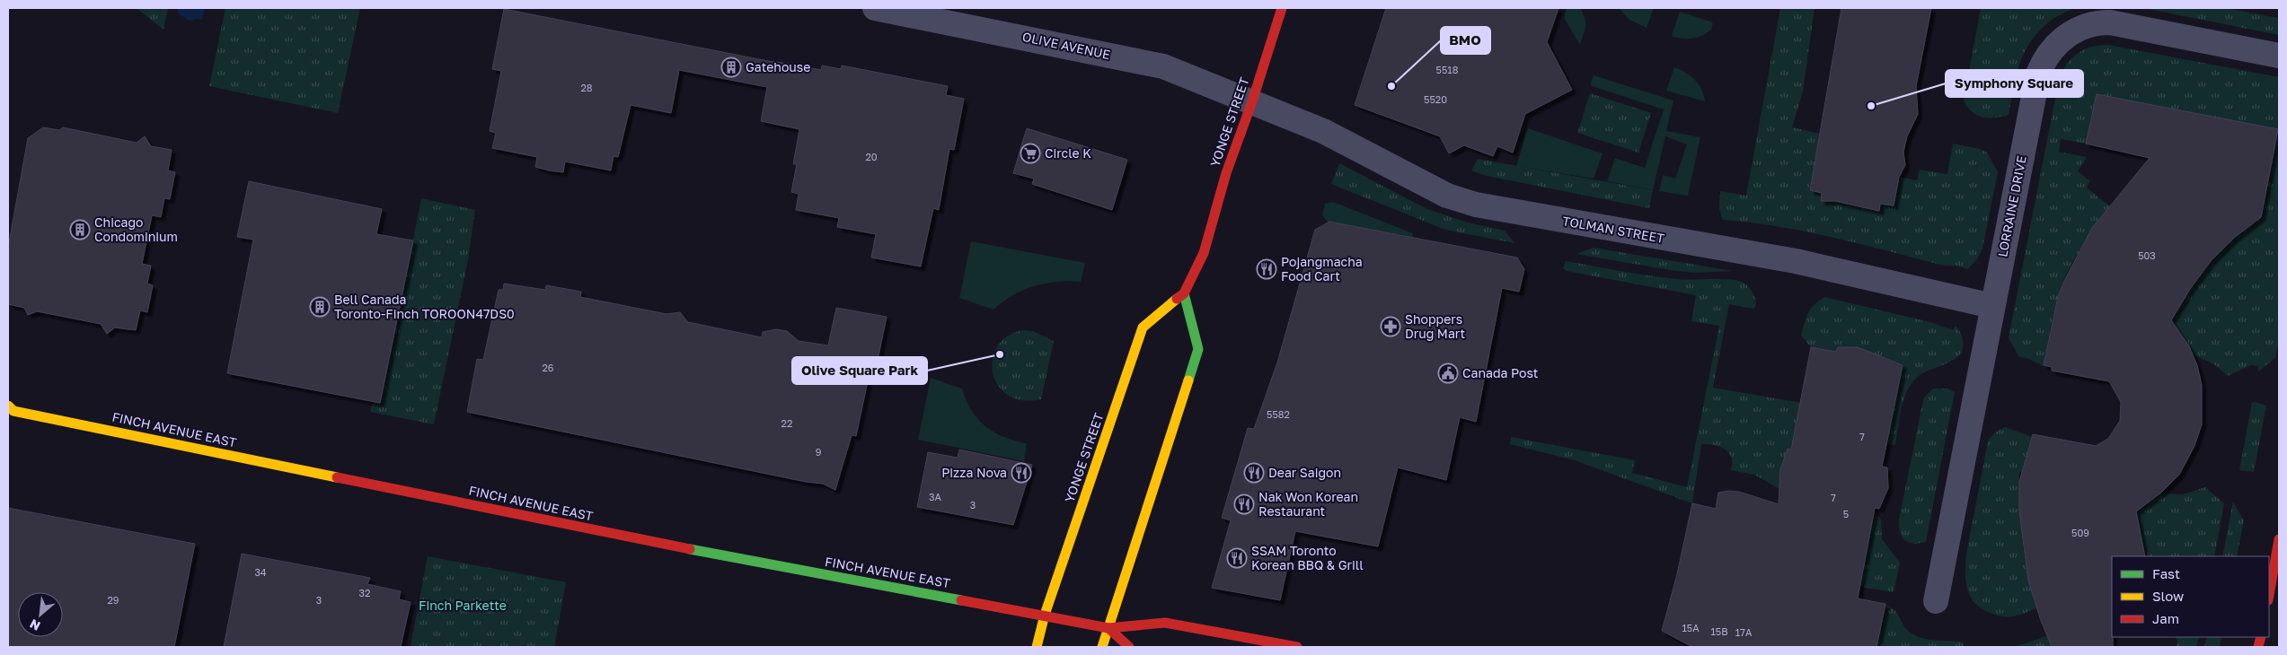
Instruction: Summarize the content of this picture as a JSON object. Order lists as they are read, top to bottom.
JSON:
{
  "streets": {
    "main road": ["YONGE STREET", "FINCH AVENUE EAST"],
    "street": ["OLIVE AVENUE", "LORRAINE DRIVE", "TOLMAN STREET"]
  },
  "crossings": [
    ["OLIVE AVENUE", "YONGE STREET"],
    ["OLIVE AVENUE", "TOLMAN STREET"],
    ["YONGE STREET", "TOLMAN STREET"],
    ["YONGE STREET", "FINCH AVENUE EAST"],
    ["LORRAINE DRIVE", "TOLMAN STREET"]
  ],
  "parks": ["Finch Parkette"],
  "places": {
    "building": ["Gatehouse", "Chicago Condominium", "Bell Canada Toronto-Finch TOROON47DS0"],
    "other": ["BMO", "Symphony Square", "Olive Square Park"],
    "supermarket": ["Circle K"],
    "restaurant": [
      "Pojangmacha Food Cart",
      "Pizza Nova",
      "Dear Saigon",
      "Nak Won Korean Restaurant",
      "SSAM Toronto Korean BBQ & Grill"
    ],
    "pharmacy": ["Shoppers Drug Mart"],
    "public building": ["Canada Post"]
  },
  "house_numbers": [
    "5518",
    "28",
    "5520",
    "20",
    "503",
    "26",
    "5582",
    "22",
    "7",
    "9",
    "3A",
    "7",
    "3",
    "5",
    "509",
    "34",
    "32",
    "29",
    "3",
    "15A",
    "15B",
    "17A"
  ],
  "legend": ["Fast", "Slow", "Jam"],
  "north": "bottom left"
}
